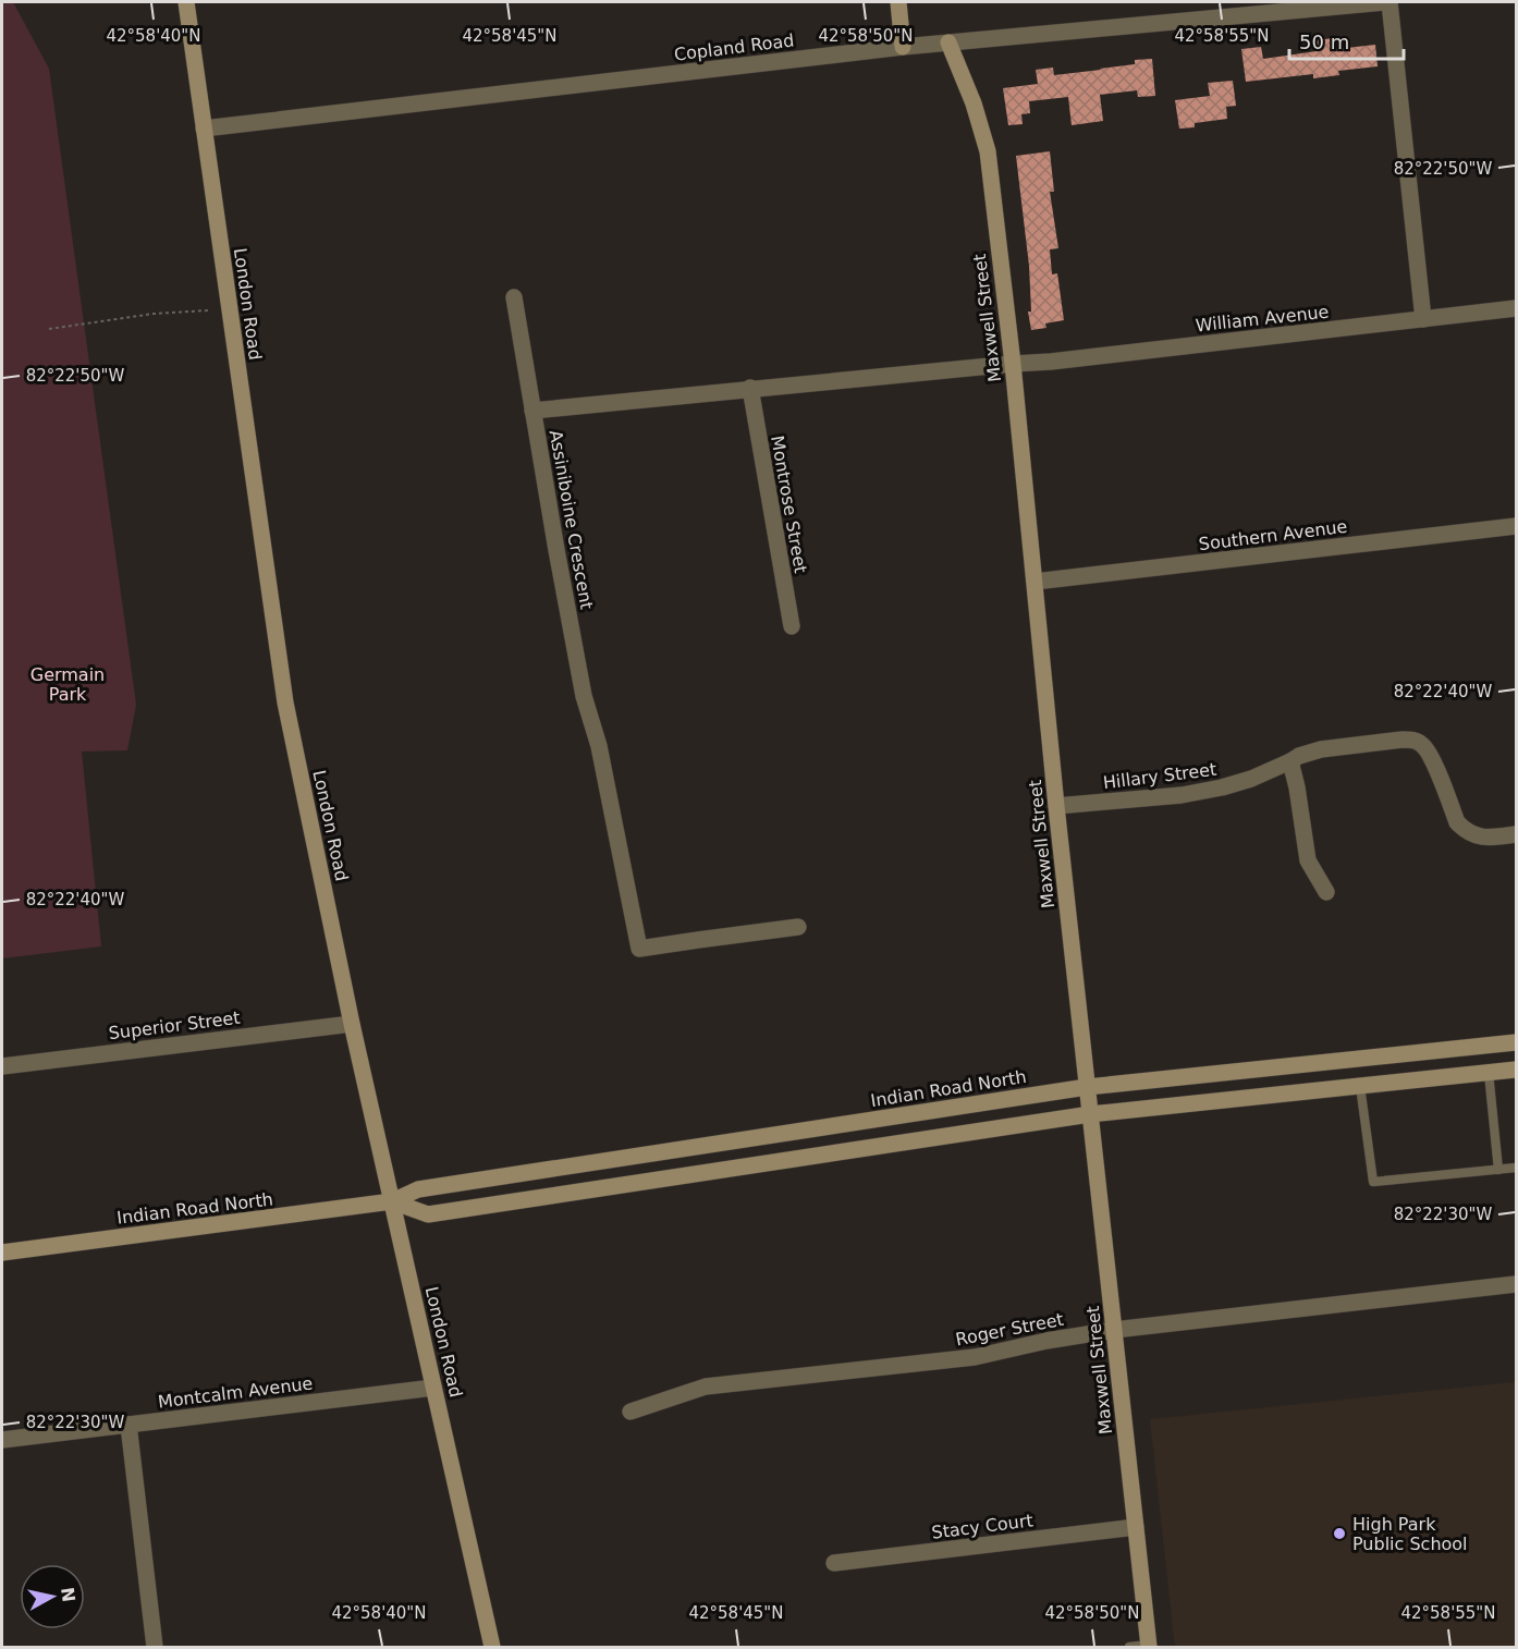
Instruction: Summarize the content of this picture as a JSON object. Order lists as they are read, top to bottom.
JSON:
{
  "streets": {
    "main road": ["London Road", "Maxwell Street", "Indian Road North"],
    "street": [
      "Copland Road",
      "William Avenue",
      "Montrose Street",
      "Assiniboine Crescent",
      "Southern Avenue",
      "Hillary Street",
      "Superior Street",
      "Roger Street",
      "Montcalm Avenue",
      "Stacy Court"
    ]
  },
  "crossings": [
    ["Copland Road", "London Road"],
    ["Copland Road", "Maxwell Street"],
    ["London Road", "Superior Street"],
    ["London Road", "Indian Road North"],
    ["London Road", "Montcalm Avenue"],
    ["Maxwell Street", "William Avenue"],
    ["Maxwell Street", "Assiniboine Crescent"],
    ["Maxwell Street", "Southern Avenue"],
    ["Maxwell Street", "Hillary Street"],
    ["Maxwell Street", "Indian Road North"],
    ["Maxwell Street", "Roger Street"],
    ["Maxwell Street", "Stacy Court"],
    ["William Avenue", "Assiniboine Crescent"],
    ["Montrose Street", "Assiniboine Crescent"]
  ],
  "parks": ["Germain Park"],
  "places": ["High Park Public School"],
  "scale_bar": "50 m",
  "north": "right",
  "coordinates": [
    "42°58'40\"N",
    "42°58'45\"N",
    "42°58'50\"N",
    "42°58'55\"N",
    "82°22'50\"W",
    "82°22'40\"W",
    "82°22'30\"W"
  ]
}
